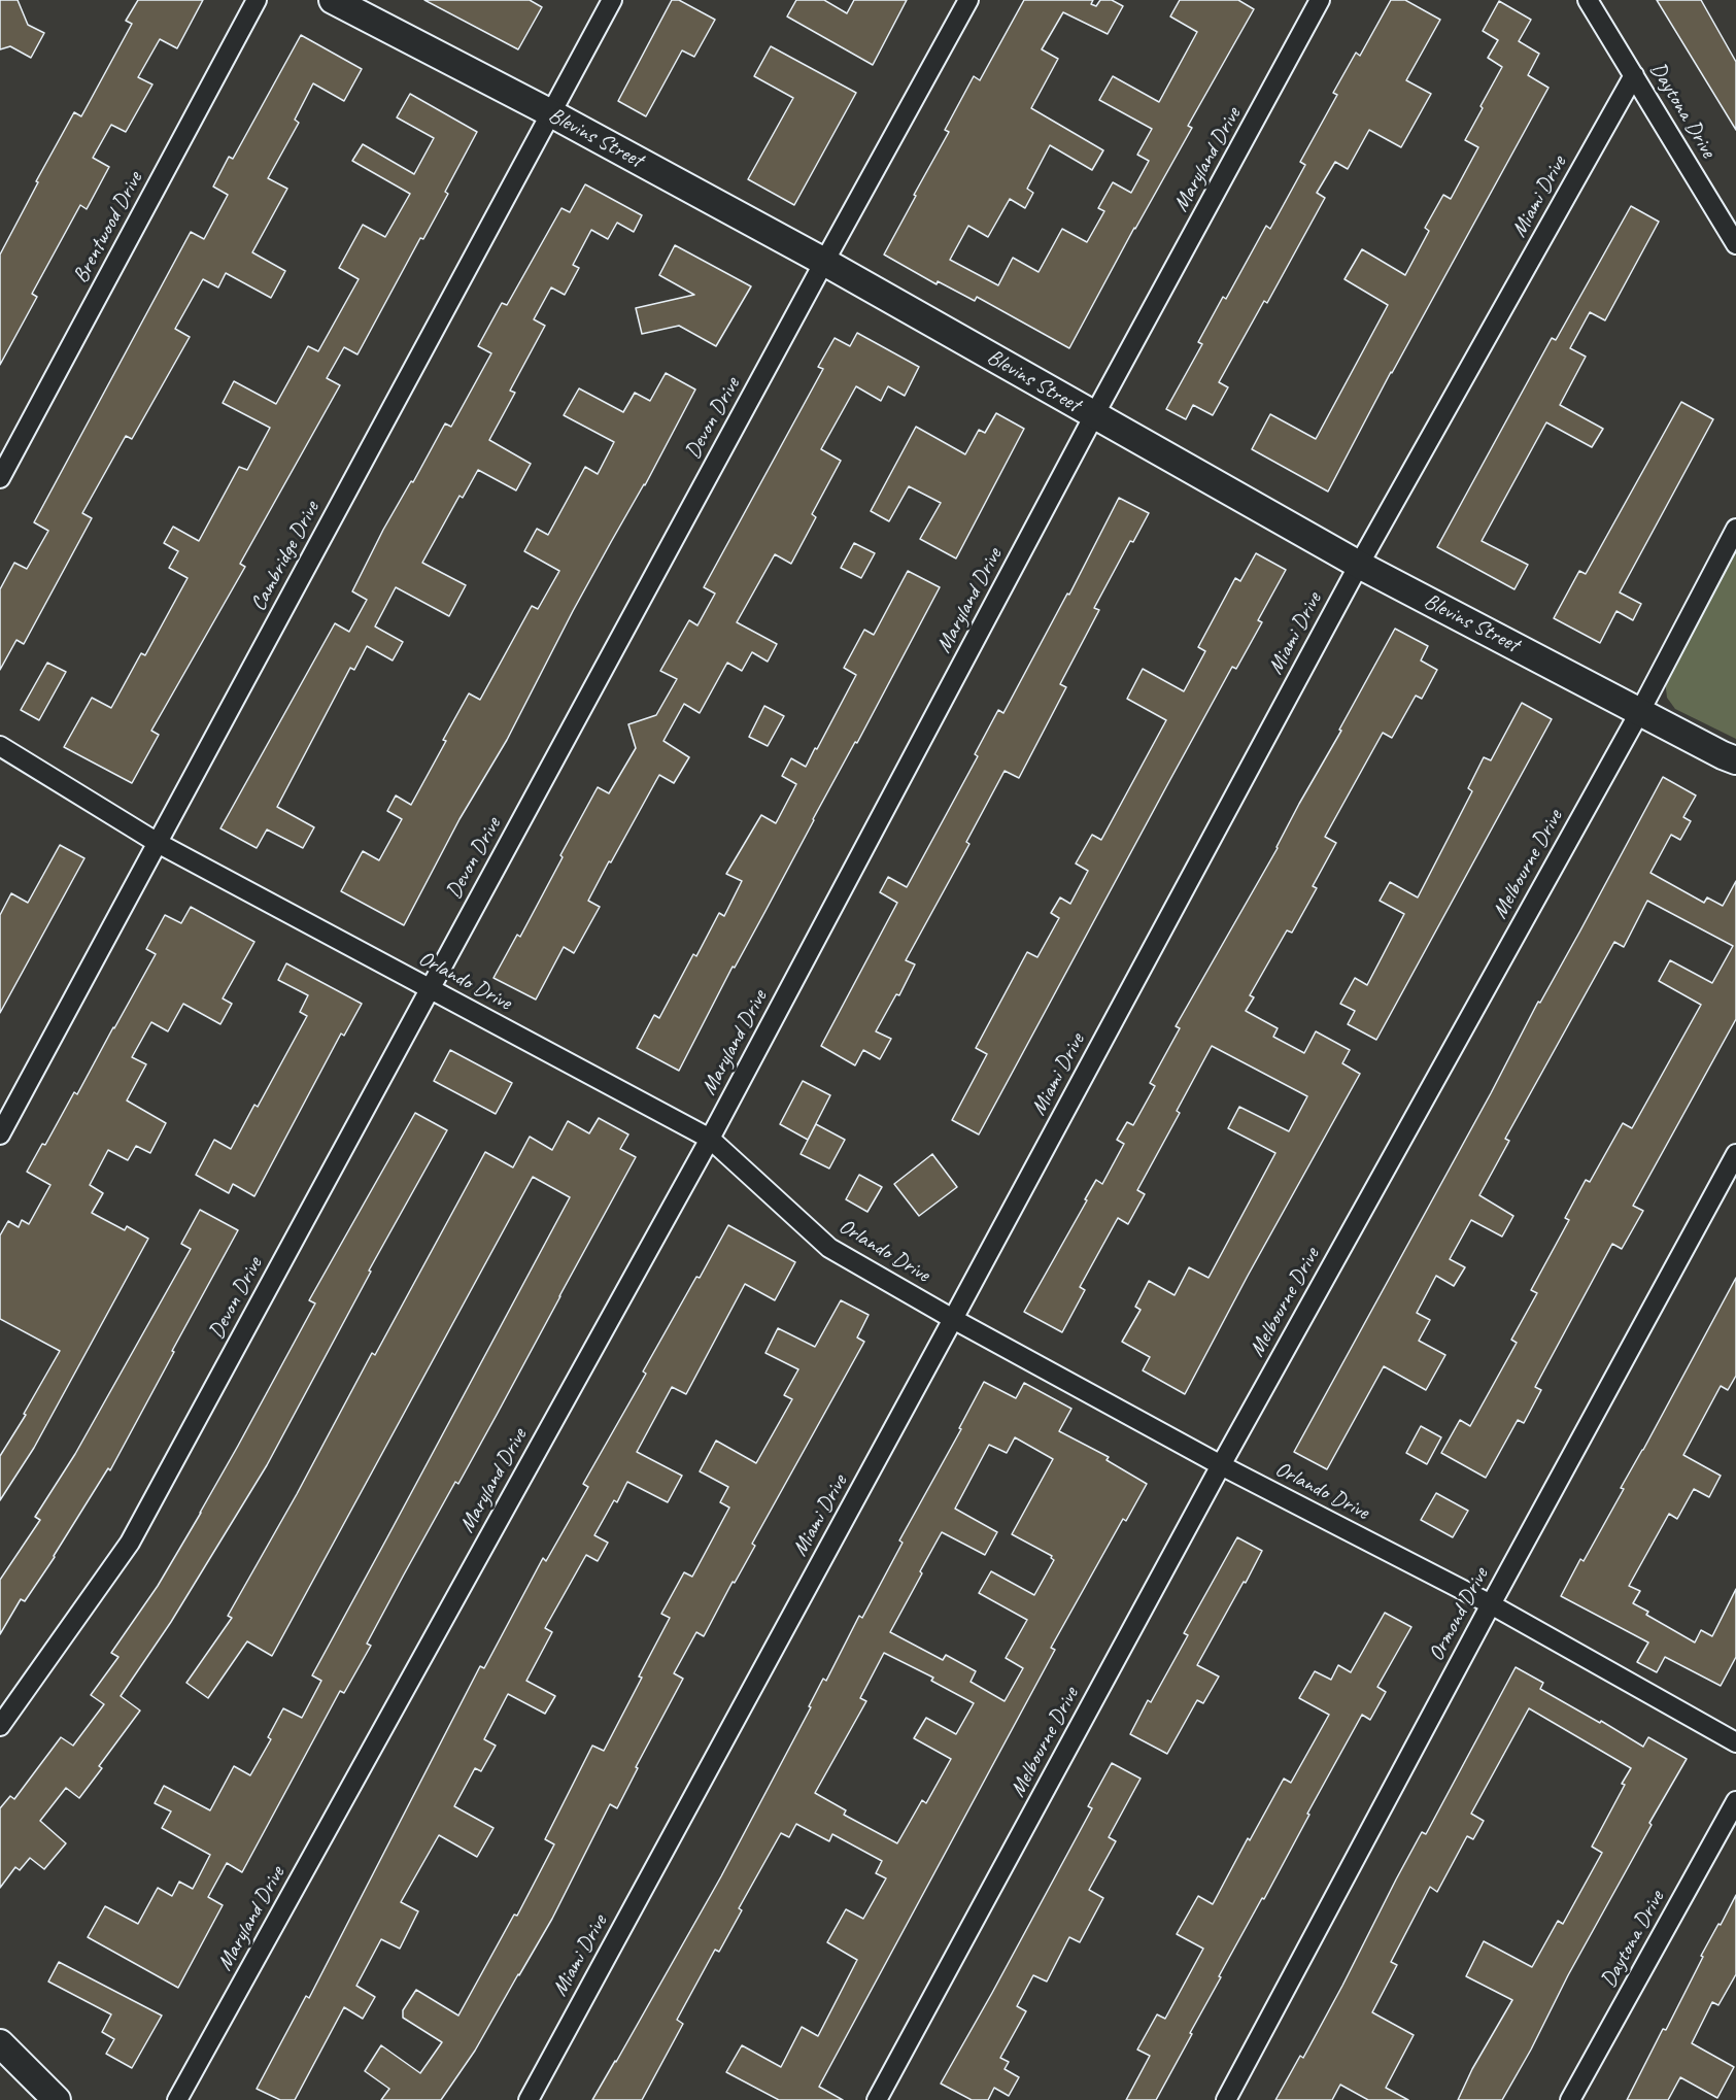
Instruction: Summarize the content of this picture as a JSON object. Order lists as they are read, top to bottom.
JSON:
{
  "streets": {
    "street": [
      "Daytona Drive",
      "Blevins Street",
      "Maryland Drive",
      "Miami Drive",
      "Brentwood Drive",
      "Devon Drive",
      "Cambridge Drive",
      "Melbourne Drive",
      "Orlando Drive",
      "Ormond Drive"
    ]
  },
  "crossings": [
    ["Daytona Drive", "Miami Drive"],
    ["Blevins Street", "Maryland Drive"],
    ["Blevins Street", "Miami Drive"],
    ["Blevins Street", "Devon Drive"],
    ["Blevins Street", "Cambridge Drive"],
    ["Blevins Street", "Melbourne Drive"],
    ["Maryland Drive", "Orlando Drive"],
    ["Miami Drive", "Orlando Drive"],
    ["Devon Drive", "Orlando Drive"],
    ["Cambridge Drive", "Orlando Drive"],
    ["Melbourne Drive", "Orlando Drive"],
    ["Orlando Drive", "Ormond Drive"]
  ]
}
